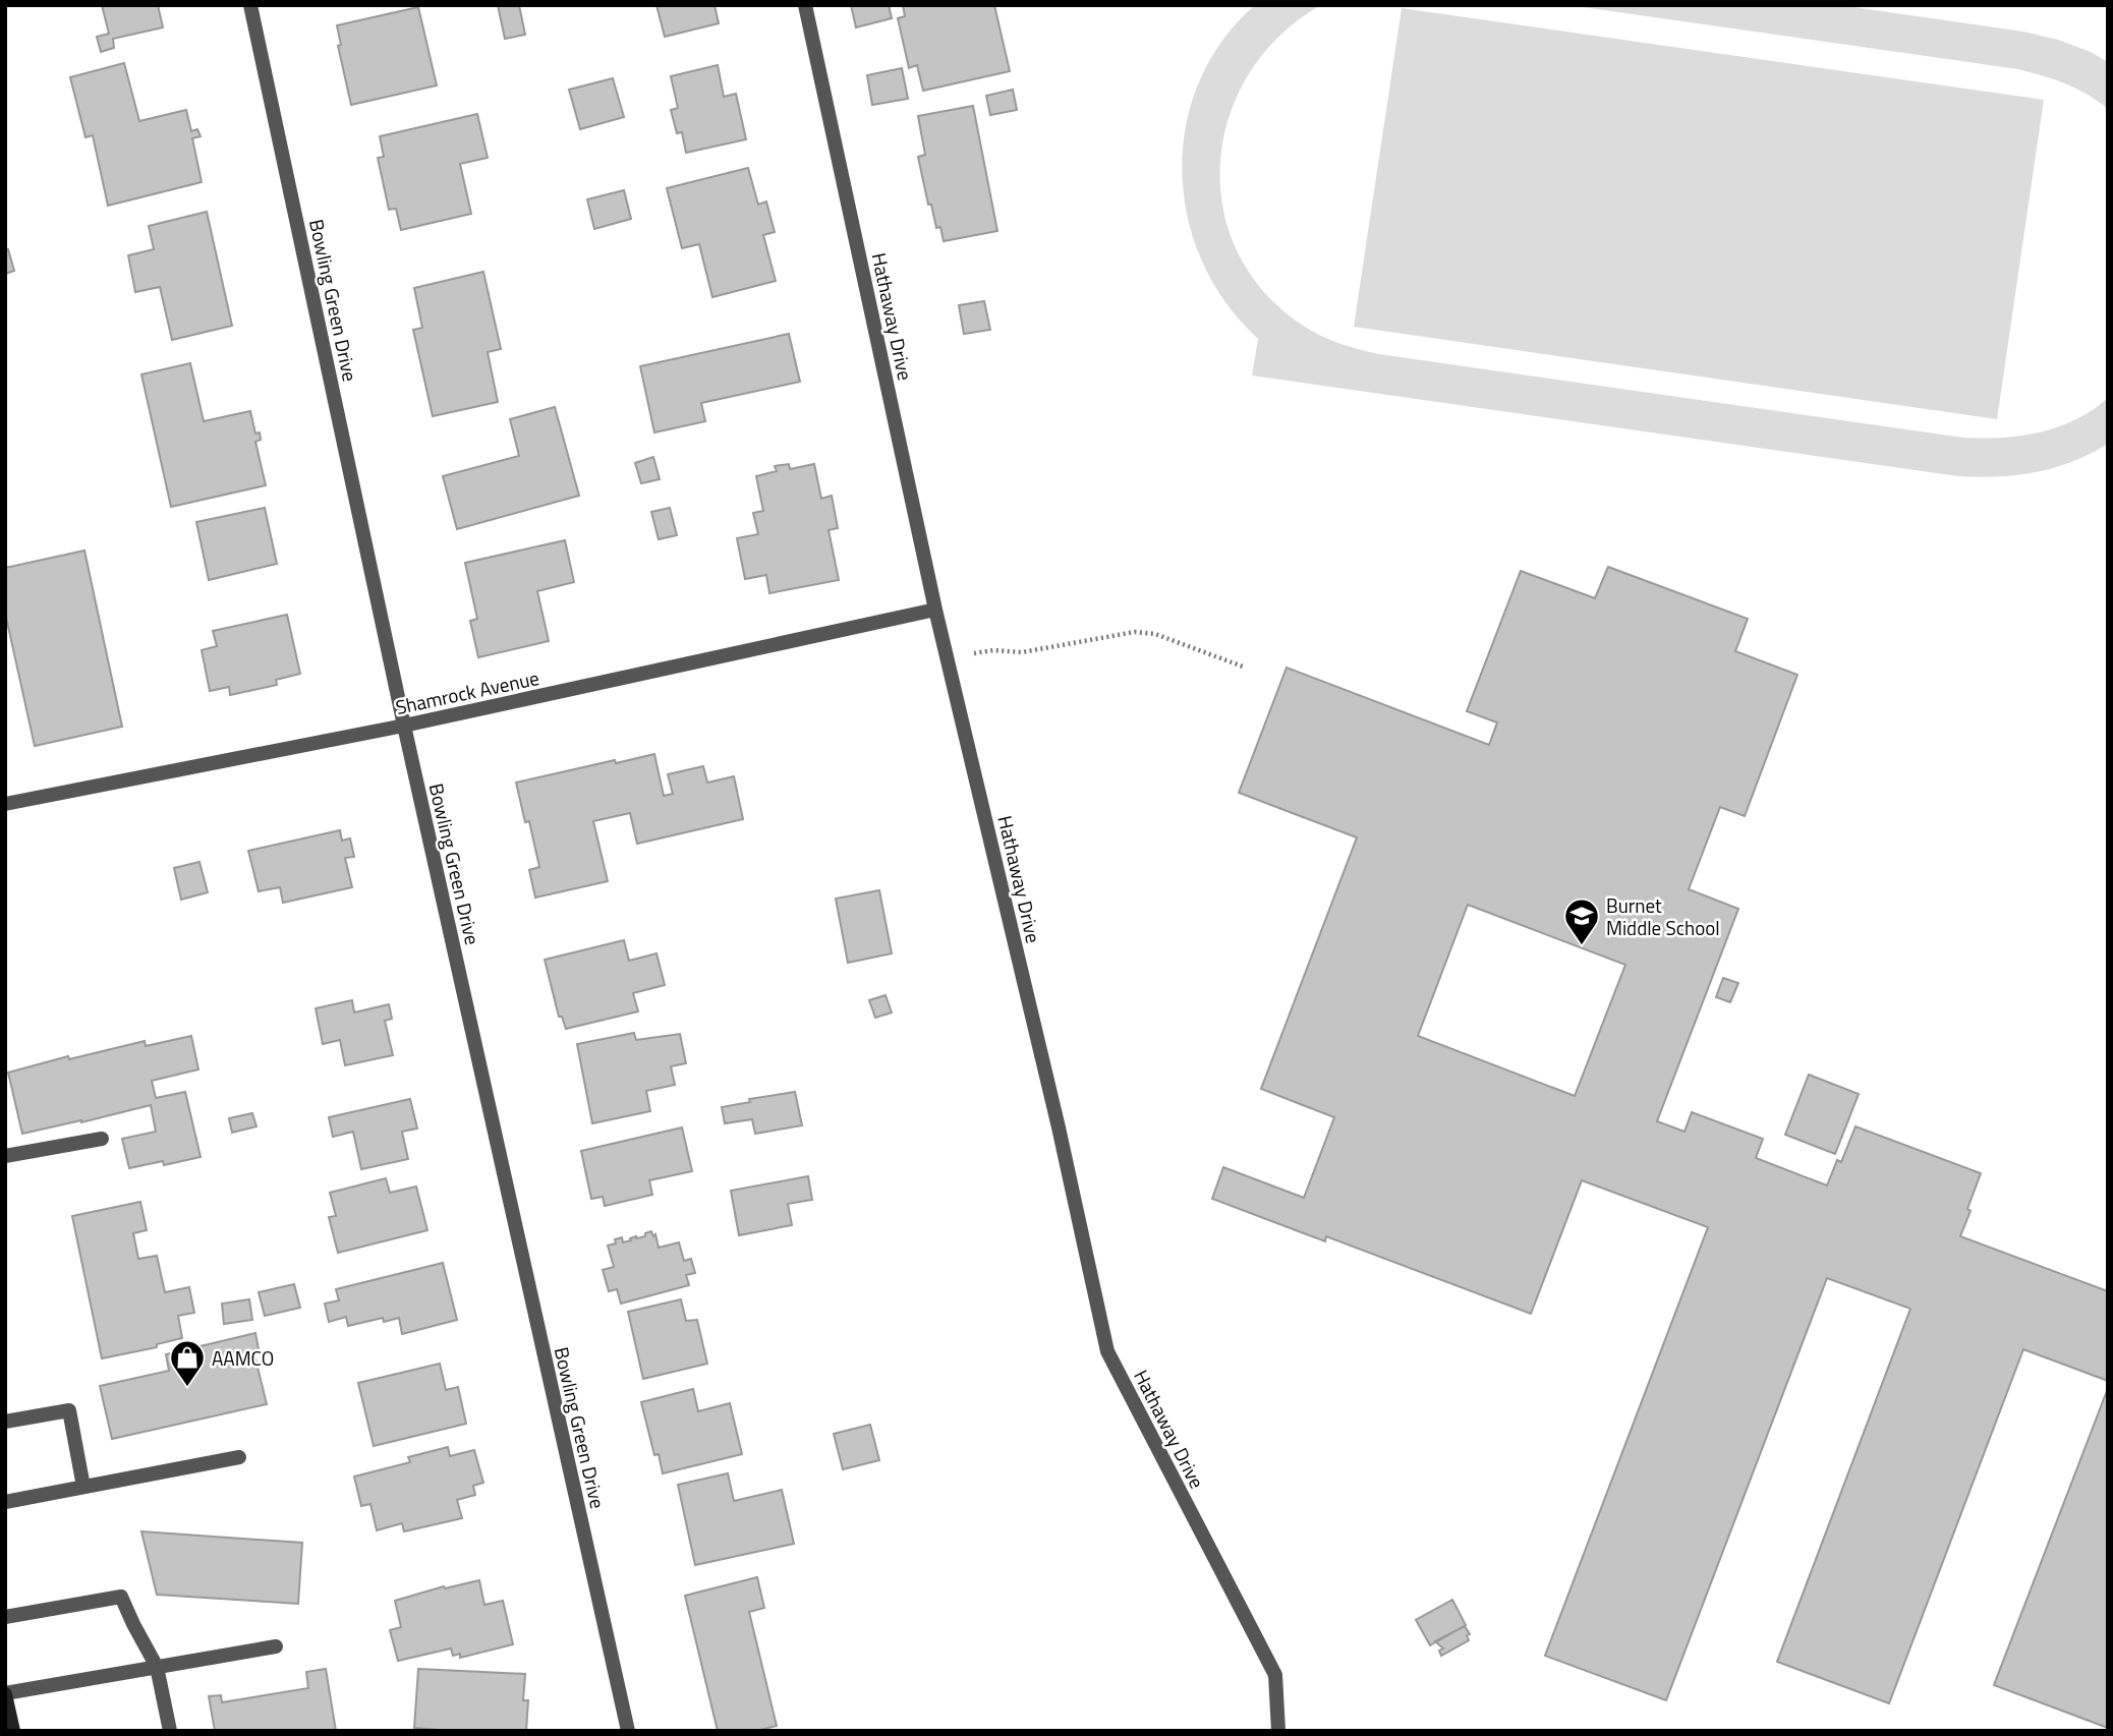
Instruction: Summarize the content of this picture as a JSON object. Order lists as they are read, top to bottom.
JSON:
{
  "streets": {
    "street": ["Bowling Green Drive", "Hathaway Drive", "Shamrock Avenue"]
  },
  "crossings": [
    ["Bowling Green Drive", "Shamrock Avenue"],
    ["Hathaway Drive", "Shamrock Avenue"]
  ],
  "places": {
    "school or university": ["Burnet Middle School"],
    "shop": ["AAMCO"]
  }
}
